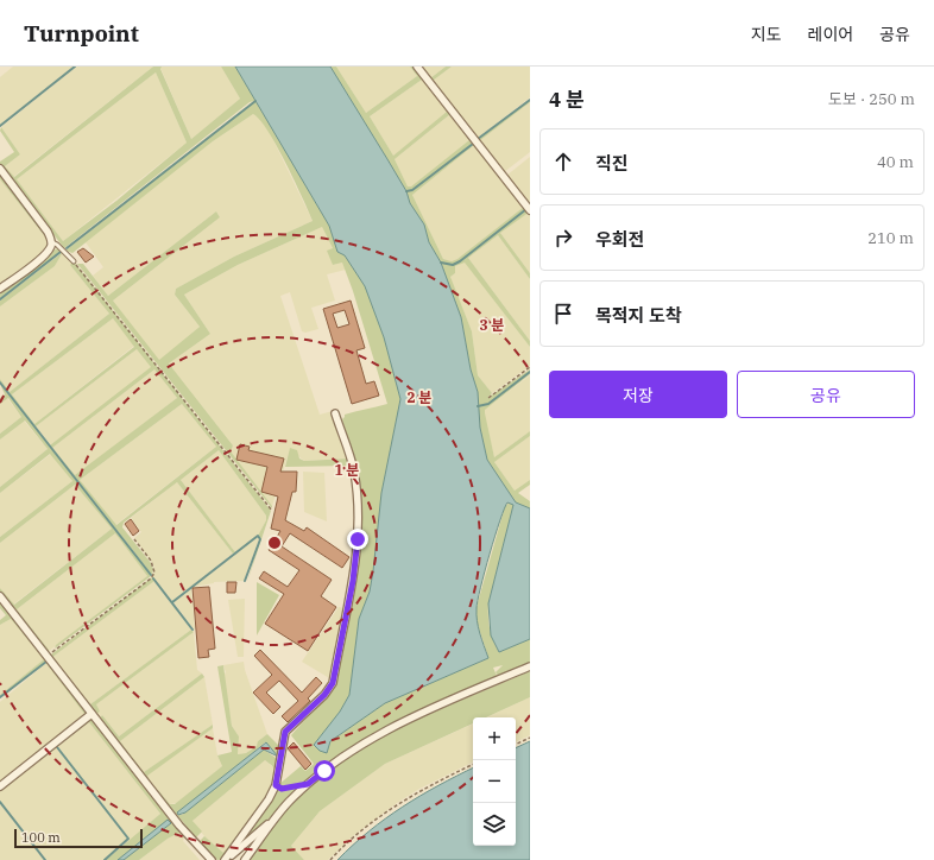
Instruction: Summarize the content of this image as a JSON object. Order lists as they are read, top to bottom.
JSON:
{
  "scale_bar": "100 m",
  "page": {
    "header": "Turnpoint",
    "nav": ["지도", "레이어", "공유"],
    "heading": ["4 분", "도보 · 250 m"],
    "list": [
      ["직진", "40 m"],
      ["우회전", "210 m"],
      "목적지 도착"
    ],
    "buttons": ["저장", "공유"],
    "map_buttons": ["+", "−"],
    "scale": "100 m"
  },
  "rings": ["3 분", "2 분", "1 분"]
}
